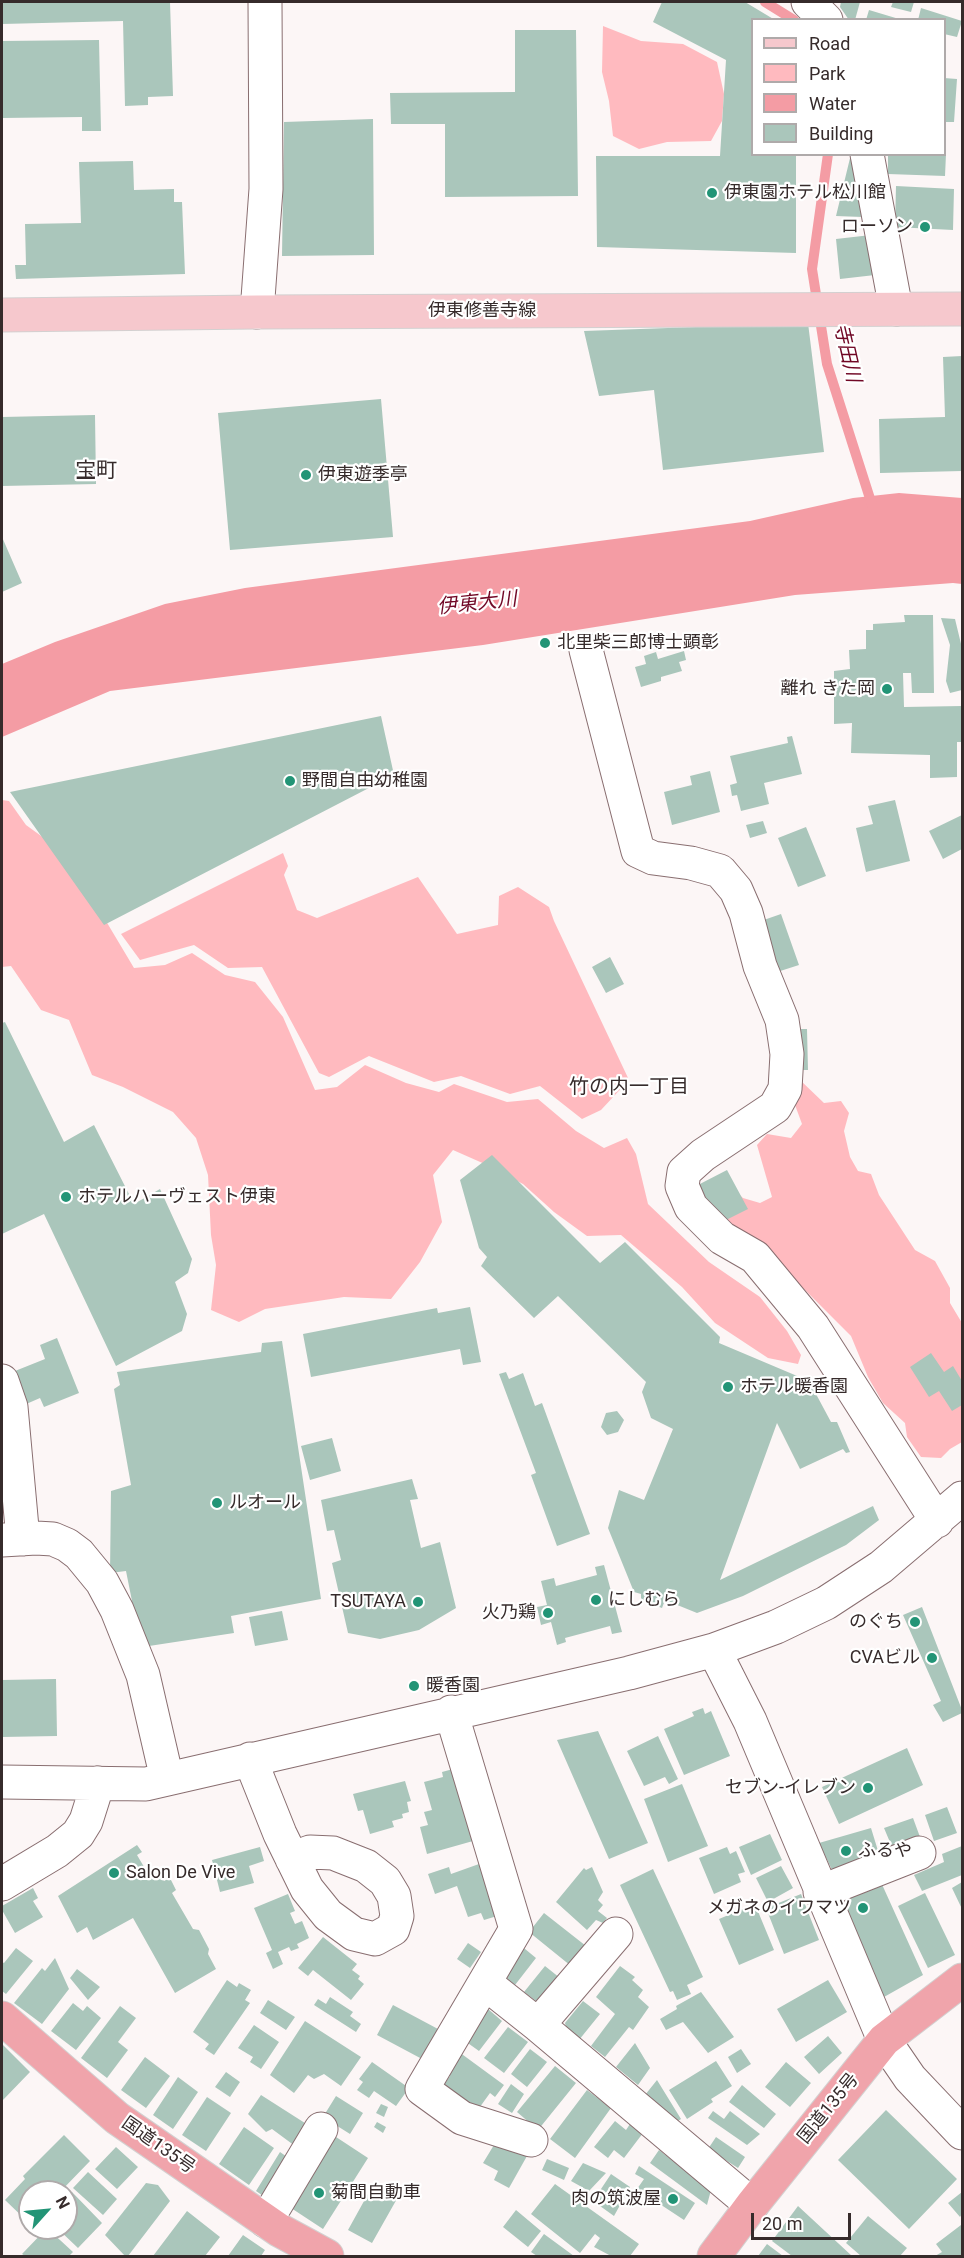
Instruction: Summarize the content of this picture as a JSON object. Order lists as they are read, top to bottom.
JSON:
{
  "streets": {
    "highway": ["国道135号"],
    "main road": ["伊東修善寺線"]
  },
  "districts": ["宝町", "竹の内一丁目"],
  "water": ["寺田川", "伊東大川"],
  "places": [
    "伊東園ホテル松川館",
    "ローソン",
    "伊東遊季亭",
    "北里柴三郎博士顕彰",
    "離れ きた岡",
    "野間自由幼稚園",
    "ホテルハーヴェスト伊東",
    "ホテル暖香園",
    "ルオール",
    "にしむら",
    "TSUTAYA",
    "火乃鶏",
    "のぐち",
    "CVAビル",
    "暖香園",
    "セブン-イレブン",
    "ふるや",
    "Salon De Vive",
    "メガネのイワマツ",
    "菊間自動車",
    "肉の筑波屋"
  ],
  "legend": [
    "Road",
    "Park",
    "Water",
    "Building"
  ],
  "scale_bar": "20 m",
  "north": "top right"
}
